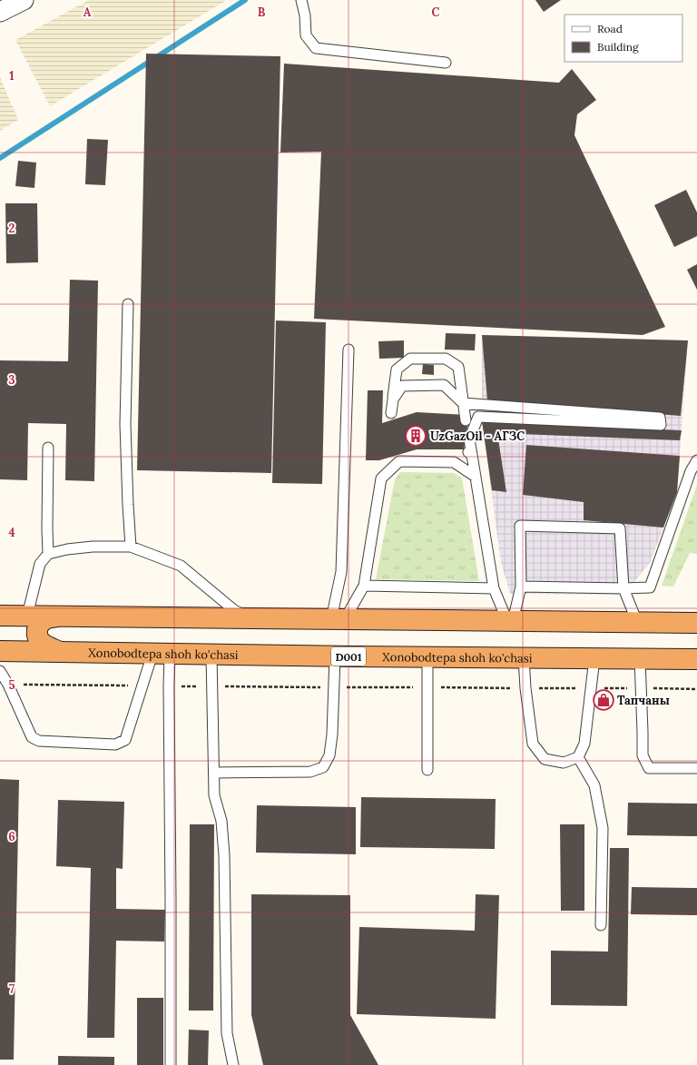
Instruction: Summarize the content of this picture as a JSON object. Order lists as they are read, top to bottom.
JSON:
{
  "streets": {
    "highway": ["Xonobodtepa shoh ko'chasi", "D001"]
  },
  "places": {
    "building": ["UzGazOil - АГЗС"],
    "shop": ["Тапчаны"]
  },
  "legend": ["Road", "Building"],
  "grid": {
    "columns": ["A", "B", "C"],
    "rows": [
      "1",
      "2",
      "3",
      "4",
      "5",
      "6",
      "7"
    ]
  }
}
